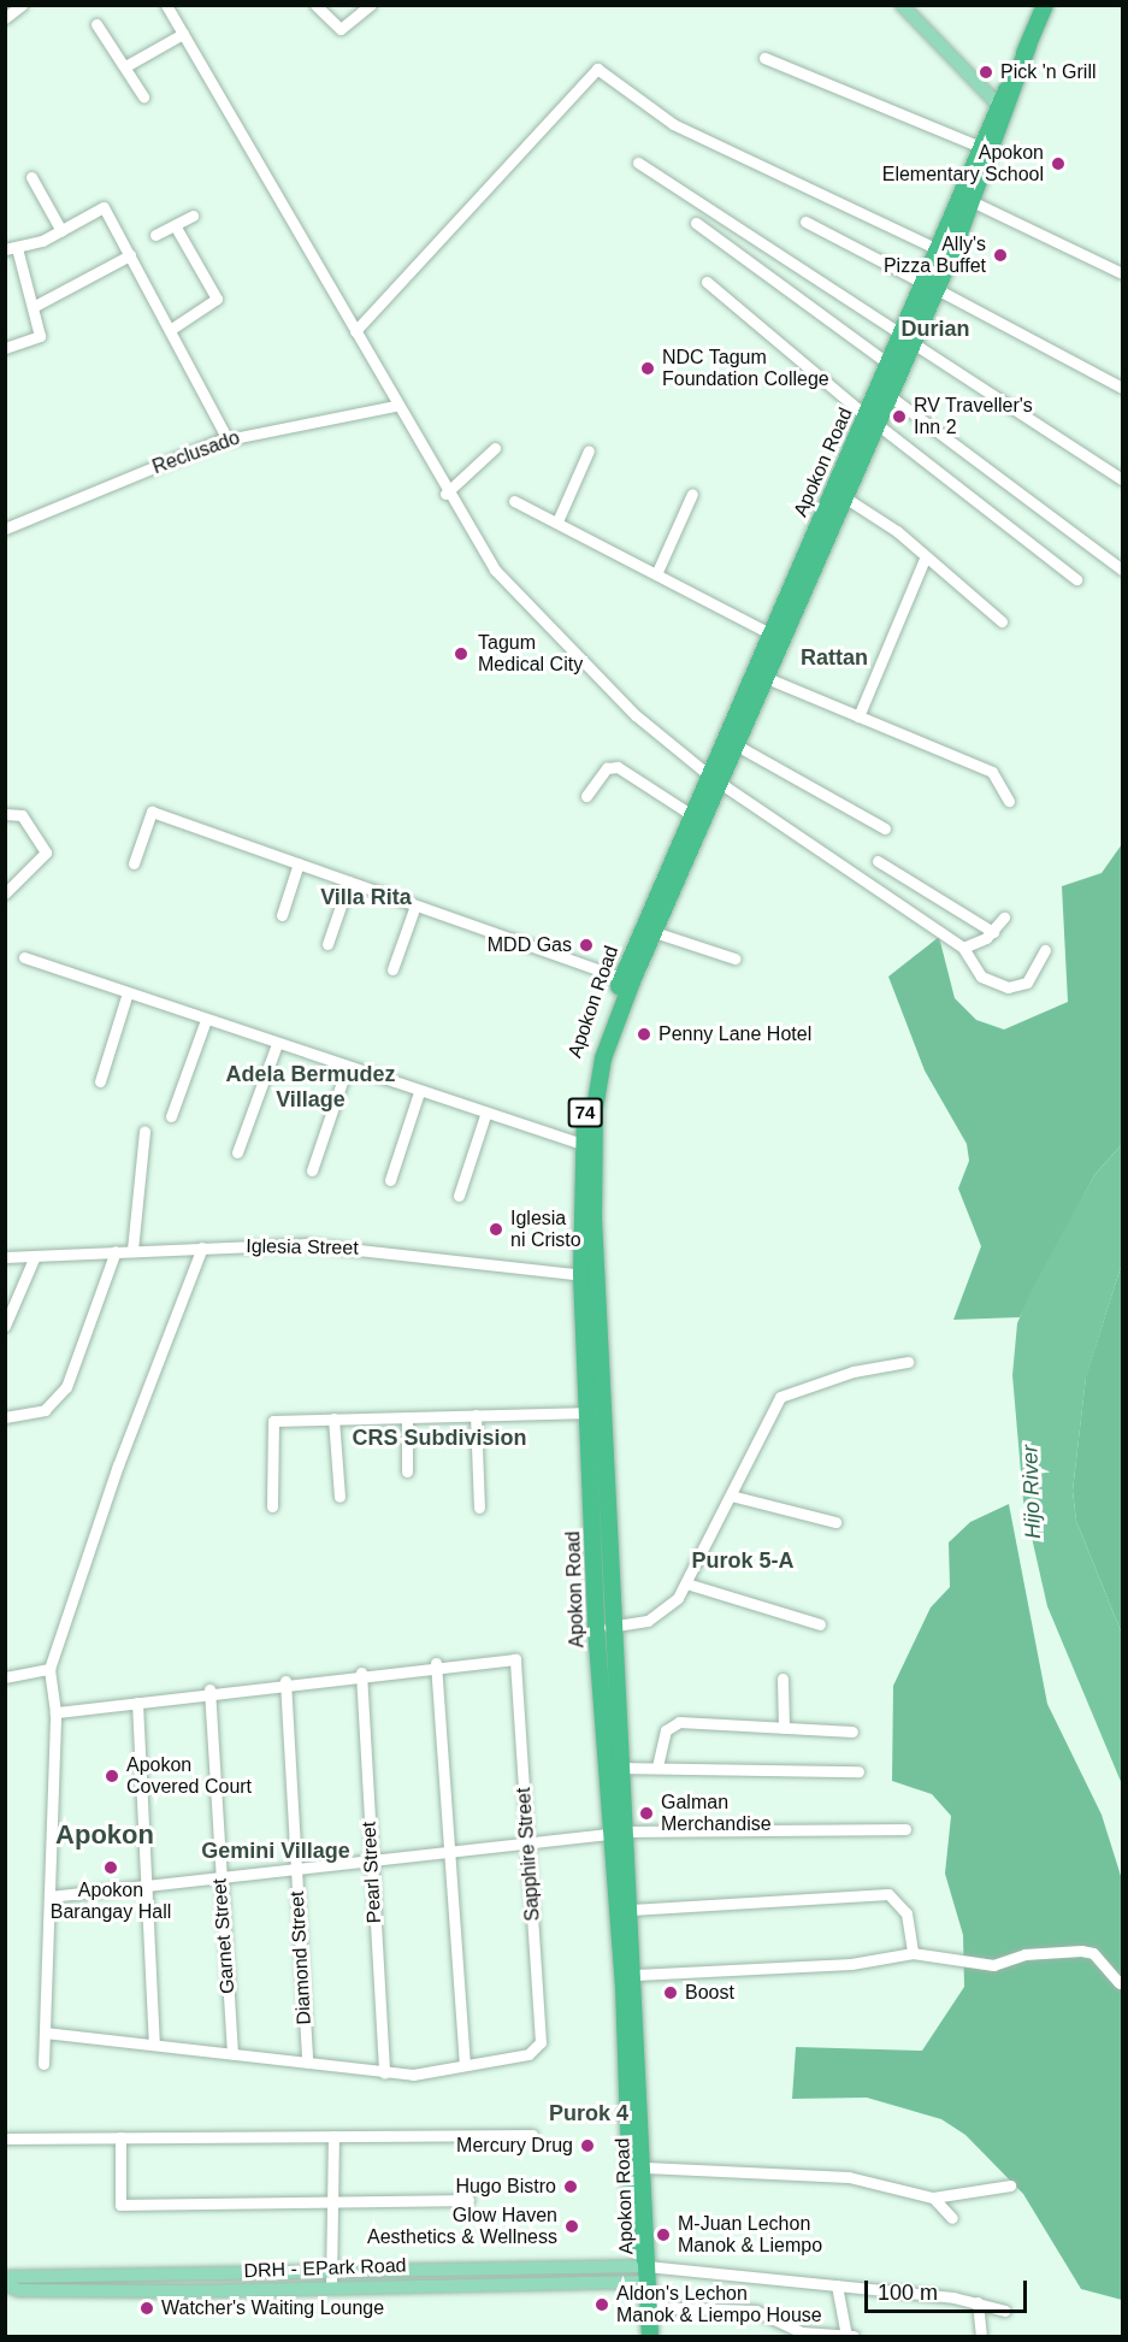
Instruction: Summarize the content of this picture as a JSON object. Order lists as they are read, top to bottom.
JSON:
{
  "streets": {
    "highway": ["Apokon Road", "74"],
    "main road": ["DRH - EPark Road"],
    "street": [
      "Reclusado",
      "Iglesia Street",
      "Sapphire Street",
      "Pearl Street",
      "Garnet Street",
      "Diamond Street"
    ]
  },
  "crossings": [
    ["Apokon Road", "Iglesia Street"],
    ["Apokon Road", "DRH - EPark Road"]
  ],
  "districts": [
    "Durian",
    "Rattan",
    "Villa Rita",
    "Adela Bermudez Village",
    "CRS Subdivision",
    "Purok 5-A",
    "Apokon",
    "Gemini Village",
    "Purok 4"
  ],
  "water": ["Hijo River"],
  "places": [
    "Pick 'n Grill",
    "Apokon Elementary School",
    "Ally's Pizza Buffet",
    "NDC Tagum Foundation College",
    "RV Traveller's Inn 2",
    "Tagum Medical City",
    "MDD Gas",
    "Penny Lane Hotel",
    "Iglesia ni Cristo",
    "Apokon Covered Court",
    "Galman Merchandise",
    "Apokon Barangay Hall",
    "Boost",
    "Mercury Drug",
    "Hugo Bistro",
    "Glow Haven Aesthetics & Wellness",
    "M-Juan Lechon Manok & Liempo",
    "Aldon's Lechon Manok & Liempo House",
    "Watcher's Waiting Lounge"
  ],
  "scale_bar": "100 m"
}
